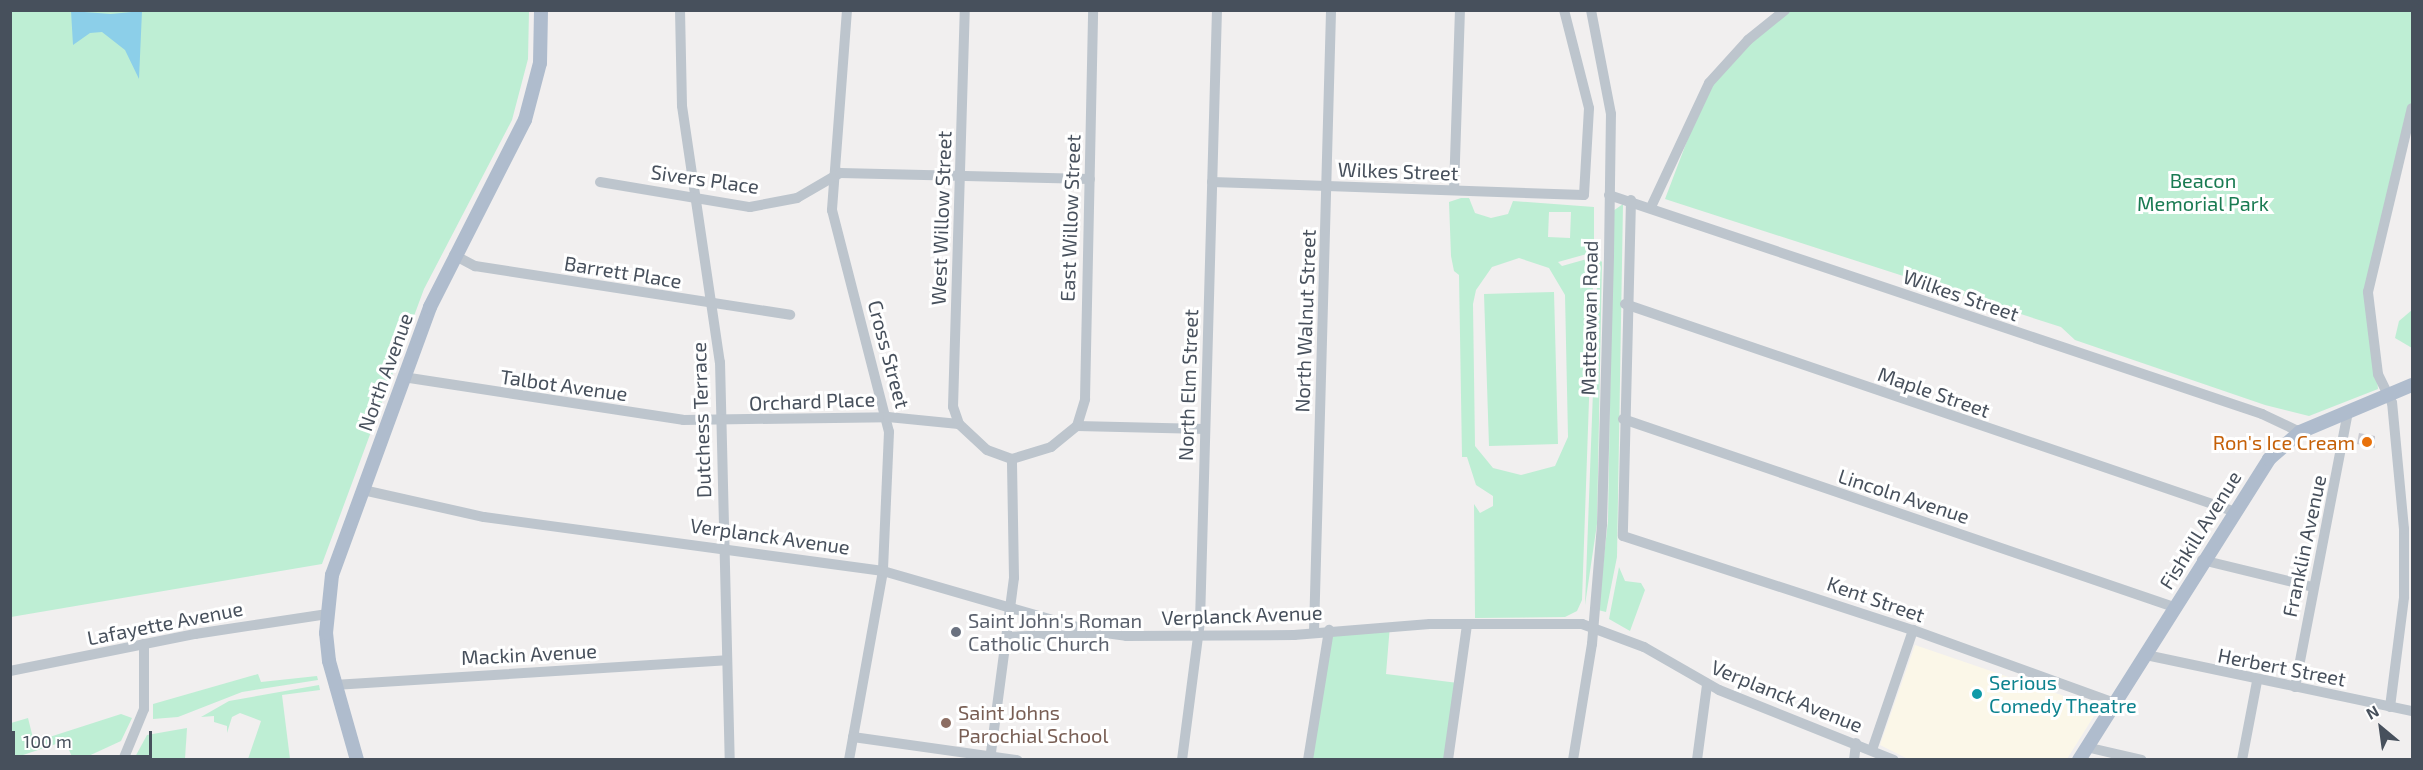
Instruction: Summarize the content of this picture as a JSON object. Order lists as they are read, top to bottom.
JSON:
{
  "streets": {
    "main road": ["North Avenue", "Fishkill Avenue"],
    "street": [
      "Wilkes Street",
      "Sivers Place",
      "West Willow Street",
      "East Willow Street",
      "Barrett Place",
      "Matteawan Road",
      "North Walnut Street",
      "Cross Street",
      "Talbot Avenue",
      "North Elm Street",
      "Maple Street",
      "Orchard Place",
      "Dutchess Terrace",
      "Lincoln Avenue",
      "Verplanck Avenue",
      "Franklin Avenue",
      "Kent Street",
      "Lafayette Avenue",
      "Mackin Avenue",
      "Herbert Street"
    ]
  },
  "crossings": [
    ["Wilkes Street", "Matteawan Road"],
    ["Wilkes Street", "North Walnut Street"],
    ["Wilkes Street", "North Elm Street"],
    ["Wilkes Street", "Fishkill Avenue"],
    ["Sivers Place", "Cross Street"],
    ["Sivers Place", "Dutchess Terrace"],
    ["West Willow Street", "Orchard Place"],
    ["Barrett Place", "North Avenue"],
    ["Barrett Place", "Dutchess Terrace"],
    ["Matteawan Road", "Verplanck Avenue"],
    ["North Walnut Street", "Verplanck Avenue"],
    ["Cross Street", "Orchard Place"],
    ["Cross Street", "Verplanck Avenue"],
    ["North Avenue", "Talbot Avenue"],
    ["North Avenue", "Verplanck Avenue"],
    ["North Avenue", "Lafayette Avenue"],
    ["North Avenue", "Mackin Avenue"],
    ["Talbot Avenue", "Orchard Place"],
    ["Talbot Avenue", "Dutchess Terrace"],
    ["North Elm Street", "Verplanck Avenue"],
    ["Maple Street", "Fishkill Avenue"],
    ["Orchard Place", "Dutchess Terrace"],
    ["Dutchess Terrace", "Verplanck Avenue"],
    ["Dutchess Terrace", "Mackin Avenue"],
    ["Lincoln Avenue", "Fishkill Avenue"],
    ["Lincoln Avenue", "Kent Street"],
    ["Fishkill Avenue", "Franklin Avenue"],
    ["Fishkill Avenue", "Kent Street"],
    ["Fishkill Avenue", "Herbert Street"],
    ["Franklin Avenue", "Herbert Street"]
  ],
  "parks": ["Beacon Memorial Park"],
  "places": [
    "Ron's Ice Cream",
    "Saint John's Roman Catholic Church",
    "Serious Comedy Theatre",
    "Saint Johns Parochial School"
  ],
  "scale_bar": "100 m",
  "north": "top left"
}
